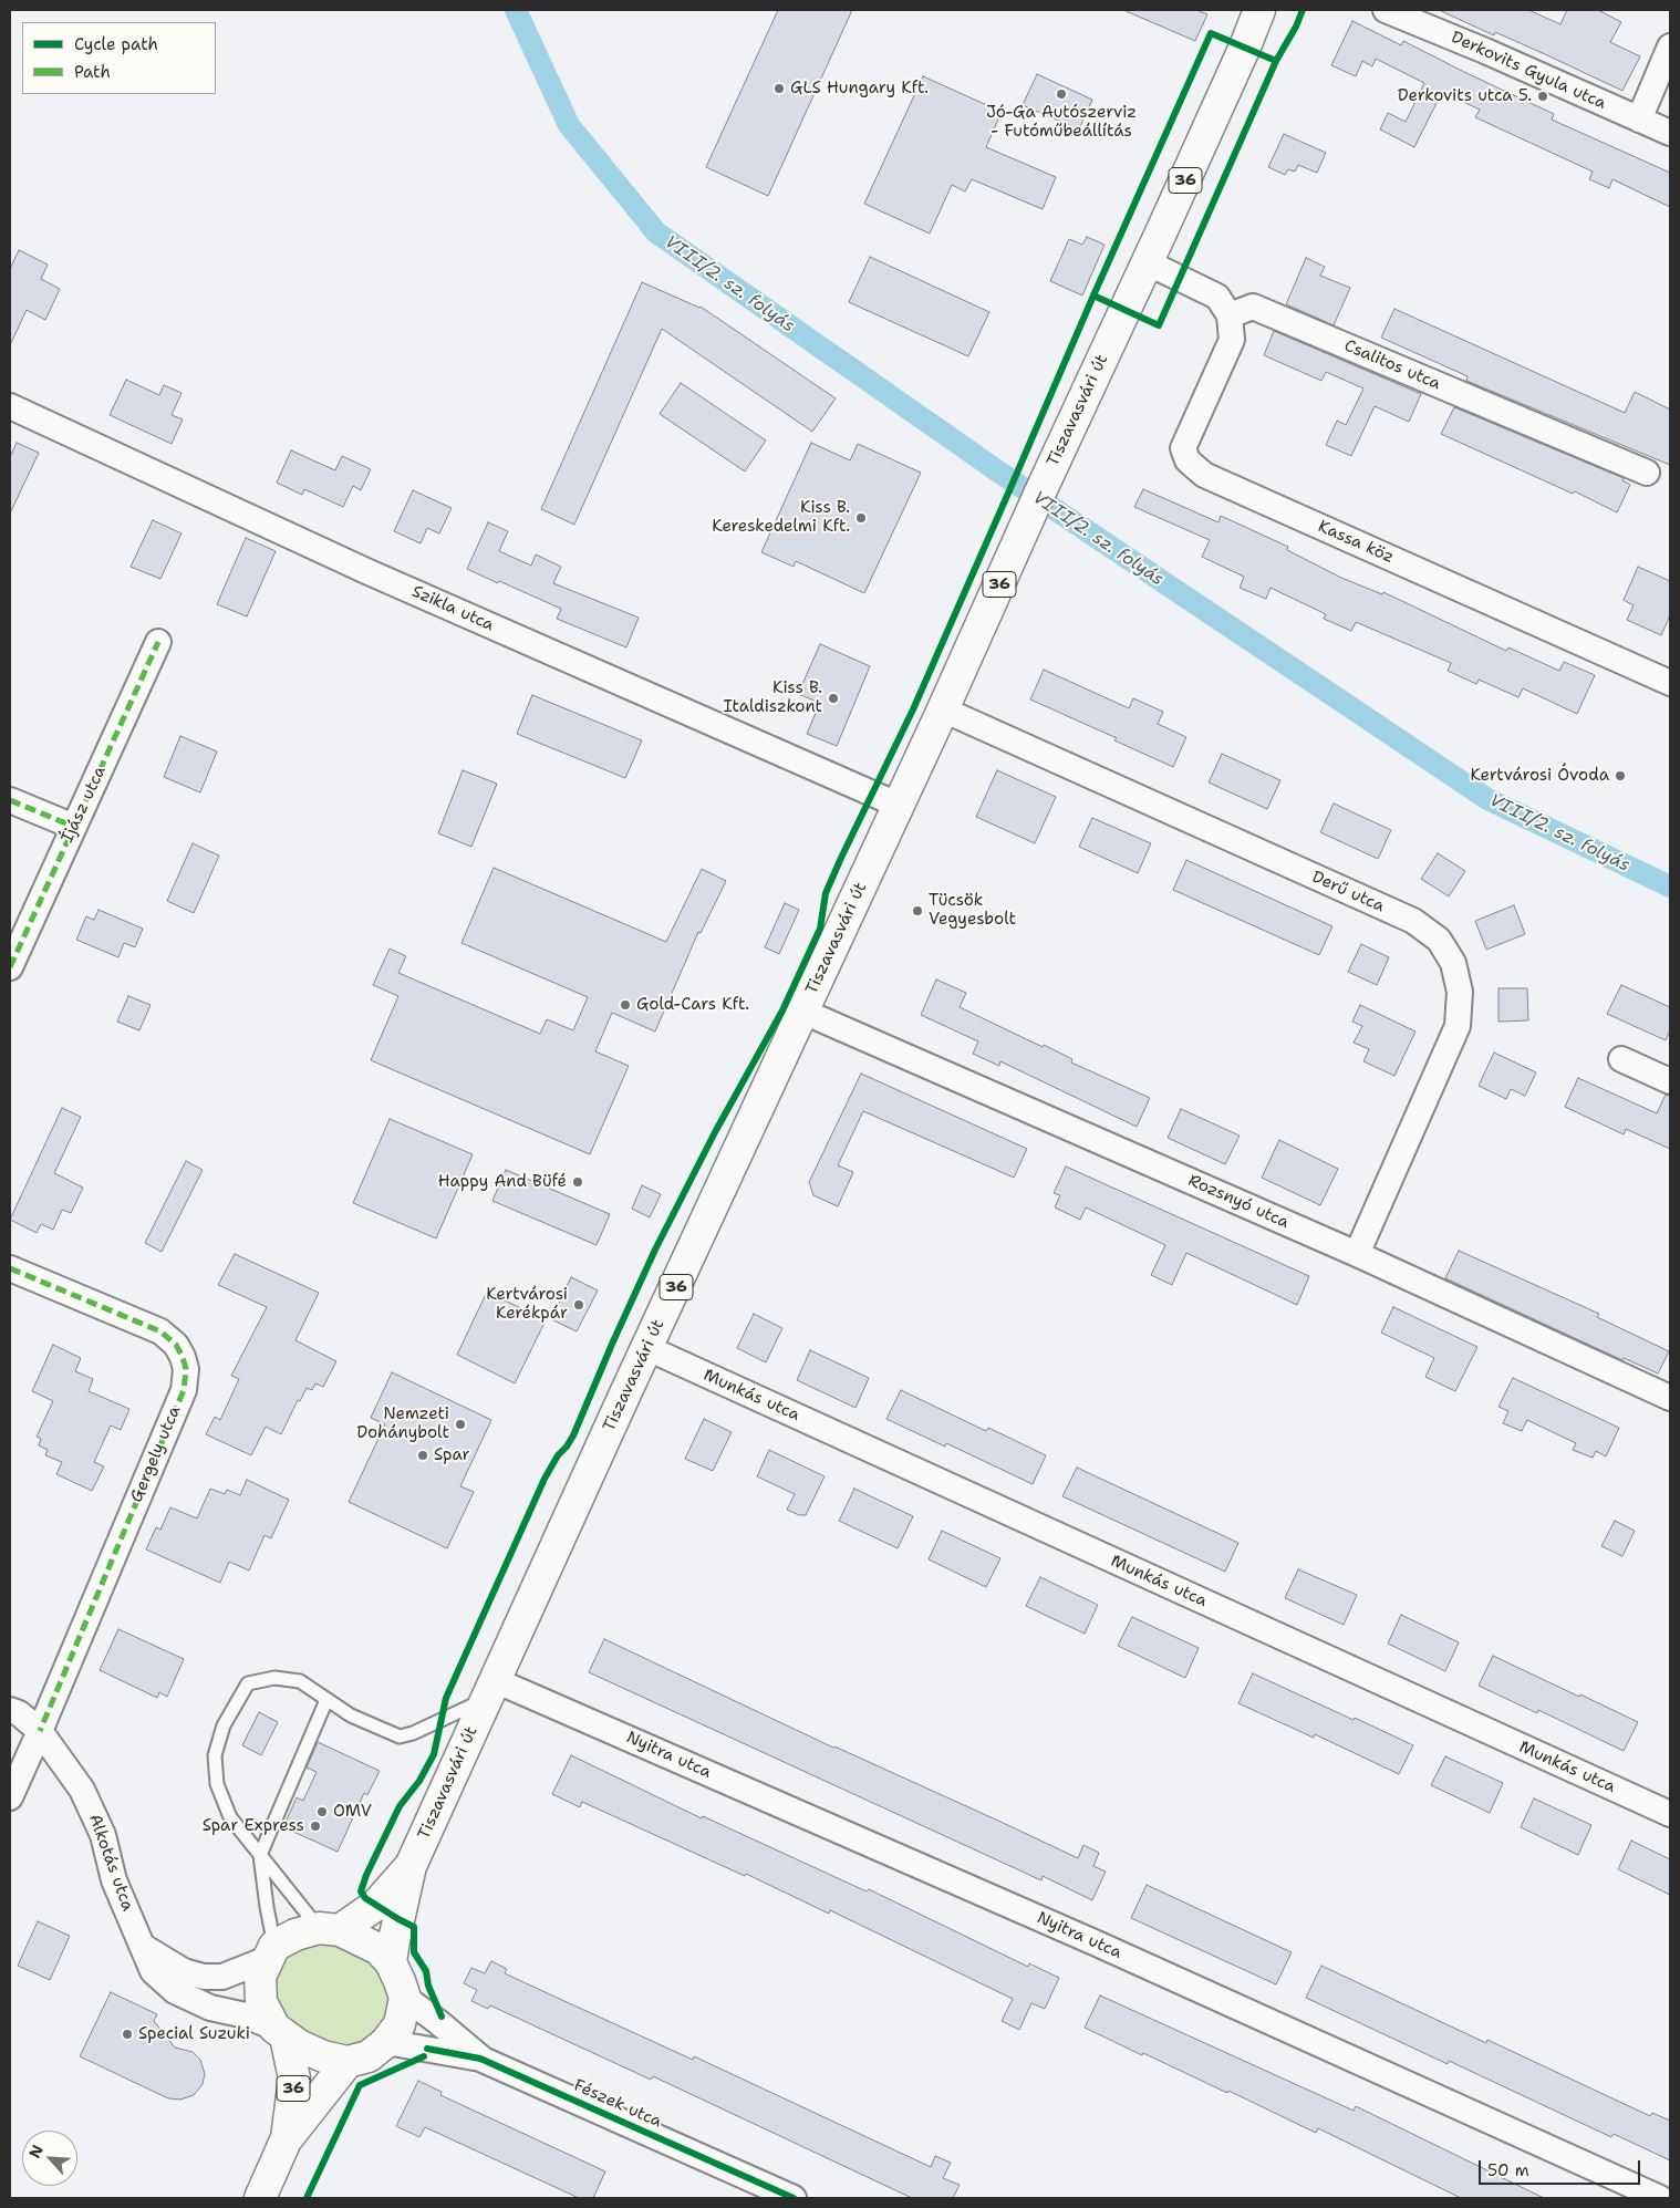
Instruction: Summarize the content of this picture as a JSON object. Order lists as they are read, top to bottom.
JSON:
{
  "streets": {
    "main road": ["36", "Tiszavasvári út"],
    "street": [
      "Derkovits Gyula utca",
      "Csalitos utca",
      "Kassa köz",
      "Szikla utca",
      "Íjász utca",
      "Derű utca",
      "Rozsnyó utca",
      "Munkás utca",
      "Gergely utca",
      "Nyitra utca",
      "Alkotás utca",
      "Fészek utca"
    ]
  },
  "crossings": [
    ["36", "Tiszavasvári út"],
    ["36", "Alkotás utca"],
    ["36", "Fészek utca"],
    ["Csalitos utca", "Kassa köz"],
    ["Tiszavasvári út", "Szikla utca"],
    ["Tiszavasvári út", "Derű utca"],
    ["Tiszavasvári út", "Rozsnyó utca"],
    ["Tiszavasvári út", "Munkás utca"],
    ["Tiszavasvári út", "Nyitra utca"],
    ["Derű utca", "Rozsnyó utca"],
    ["Gergely utca", "Alkotás utca"],
    ["Alkotás utca", "Fészek utca"]
  ],
  "water": ["VIII/2. sz. folyás"],
  "places": [
    "GLS Hungary Kft.",
    "Jó-Ga Autószerviz - Futóműbeállítás",
    "Derkovits utca 5.",
    "Kiss B. Kereskedelmi Kft.",
    "Kiss B. Italdiszkont",
    "Kertvárosi Óvoda",
    "Tücsök Vegyesbolt",
    "Gold-Cars Kft.",
    "Happy And Büfé",
    "Kertvárosi Kerékpár",
    "Nemzeti Dohánybolt",
    "Spar",
    "OMV",
    "Spar Express",
    "Special Suzuki"
  ],
  "legend": ["Cycle path", "Path"],
  "scale_bar": "50 m",
  "north": "top left"
}
